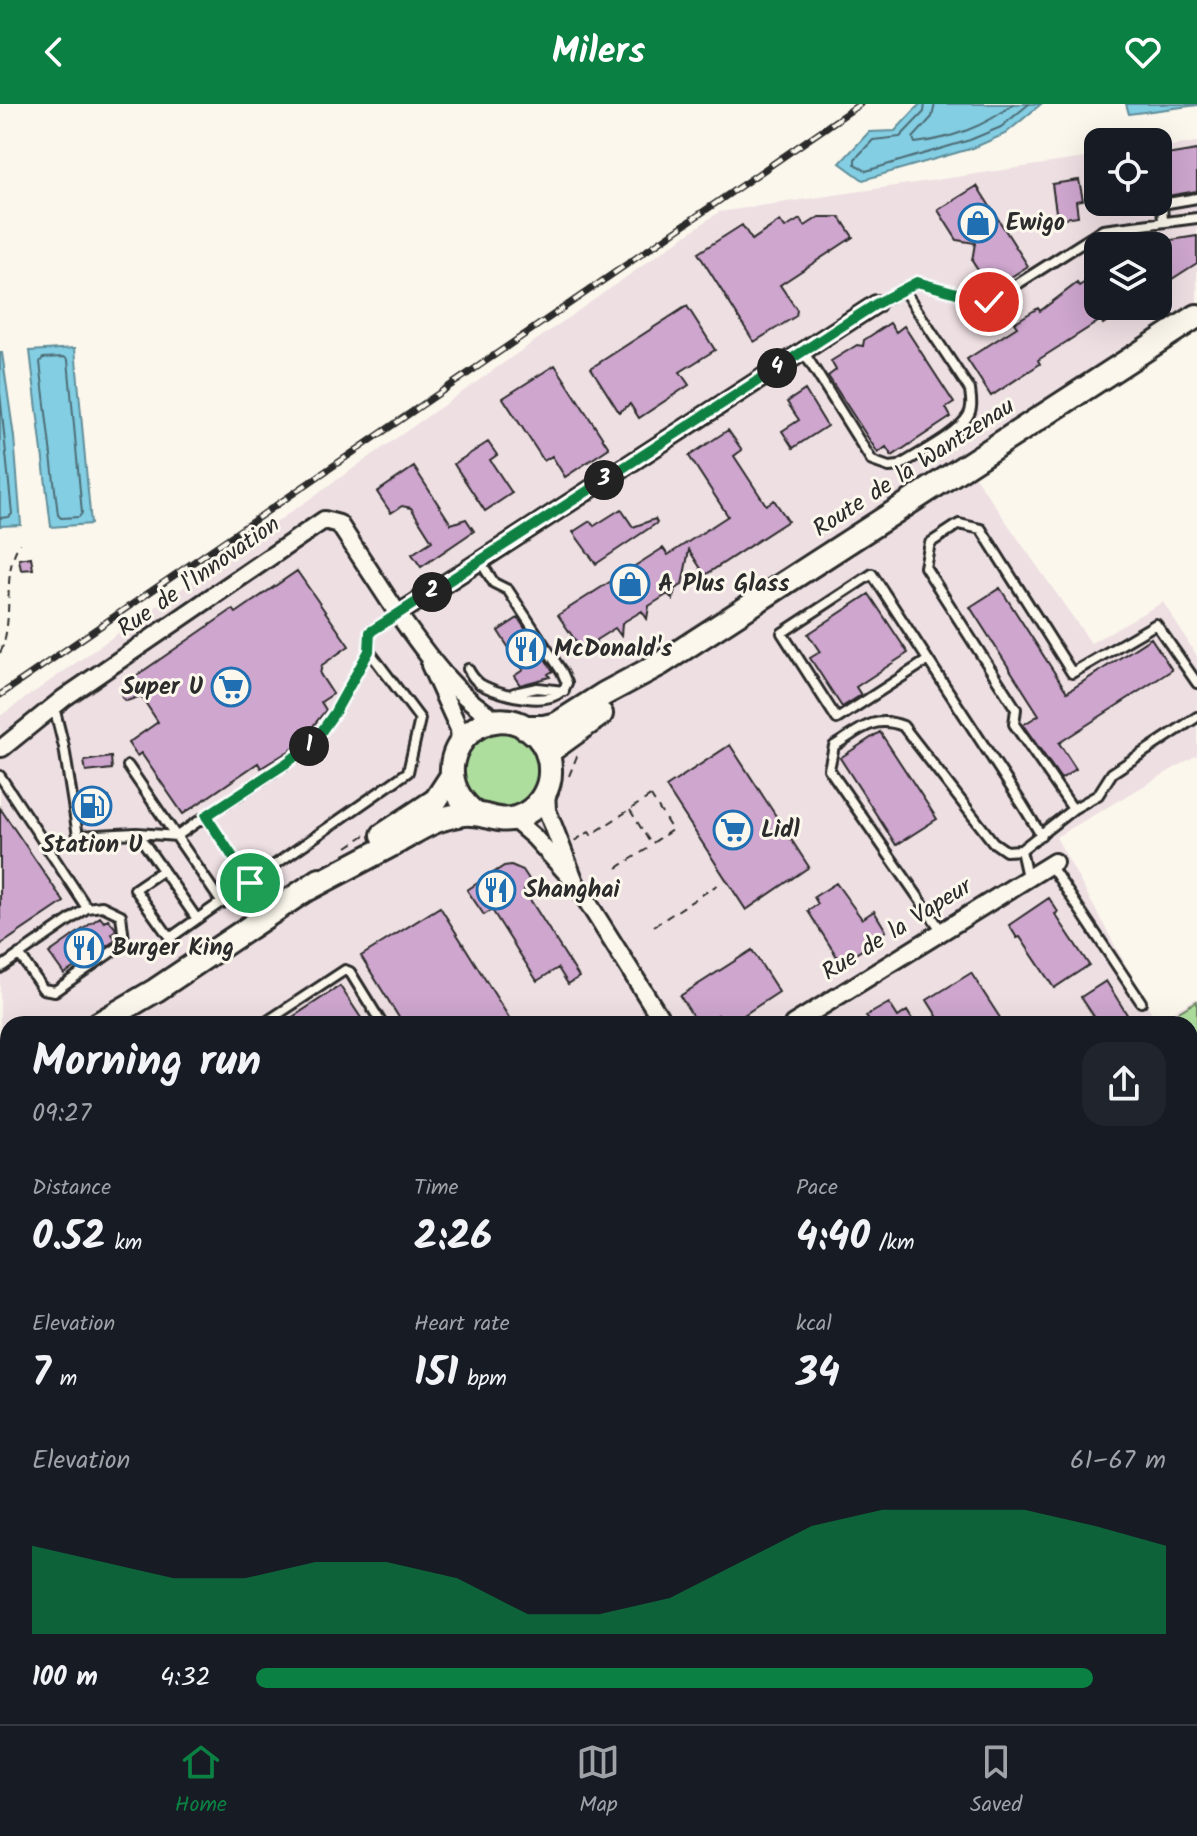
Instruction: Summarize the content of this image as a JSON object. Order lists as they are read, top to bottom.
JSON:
{
  "streets": {
    "main road": ["Route de la Wantzenau"],
    "street": ["Rue de l'Innovation", "Rue de la Vapeur"]
  },
  "places": {
    "shop": ["Ewigo", "A Plus Glass"],
    "restaurant": ["McDonald's", "Shanghai", "Burger King"],
    "supermarket": ["Super U", "Lidl"],
    "fuel station": ["Station U"]
  },
  "page": {
    "header": "Milers",
    "pins": [
      "4",
      "3",
      "2",
      "1"
    ],
    "heading": ["Morning run", "09:27"],
    "stats": [
      ["Distance", "0.52 km"],
      ["Time", "2:26"],
      ["Pace", "4:40 /km"],
      ["Elevation", "7 m"],
      ["Heart rate", "151 bpm"],
      ["kcal", "34"]
    ],
    "chart": ["Elevation", "61–67 m"],
    "list": [
      {
        "name": "100 m",
        "note": "4:32"
      }
    ],
    "tabs": ["Home", "Map", "Saved"]
  }
}
